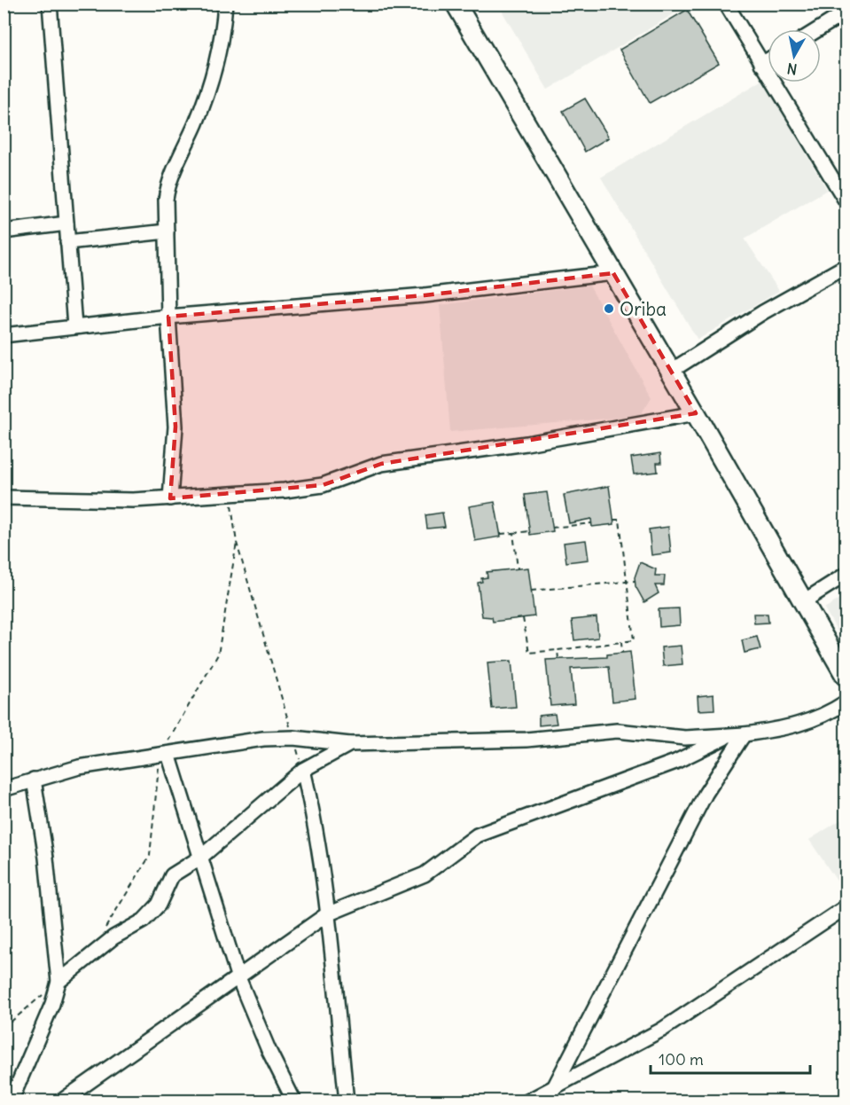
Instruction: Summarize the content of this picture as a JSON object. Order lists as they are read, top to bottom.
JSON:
{
  "places": ["Oriba"],
  "scale_bar": "100 m",
  "north": "bottom"
}
